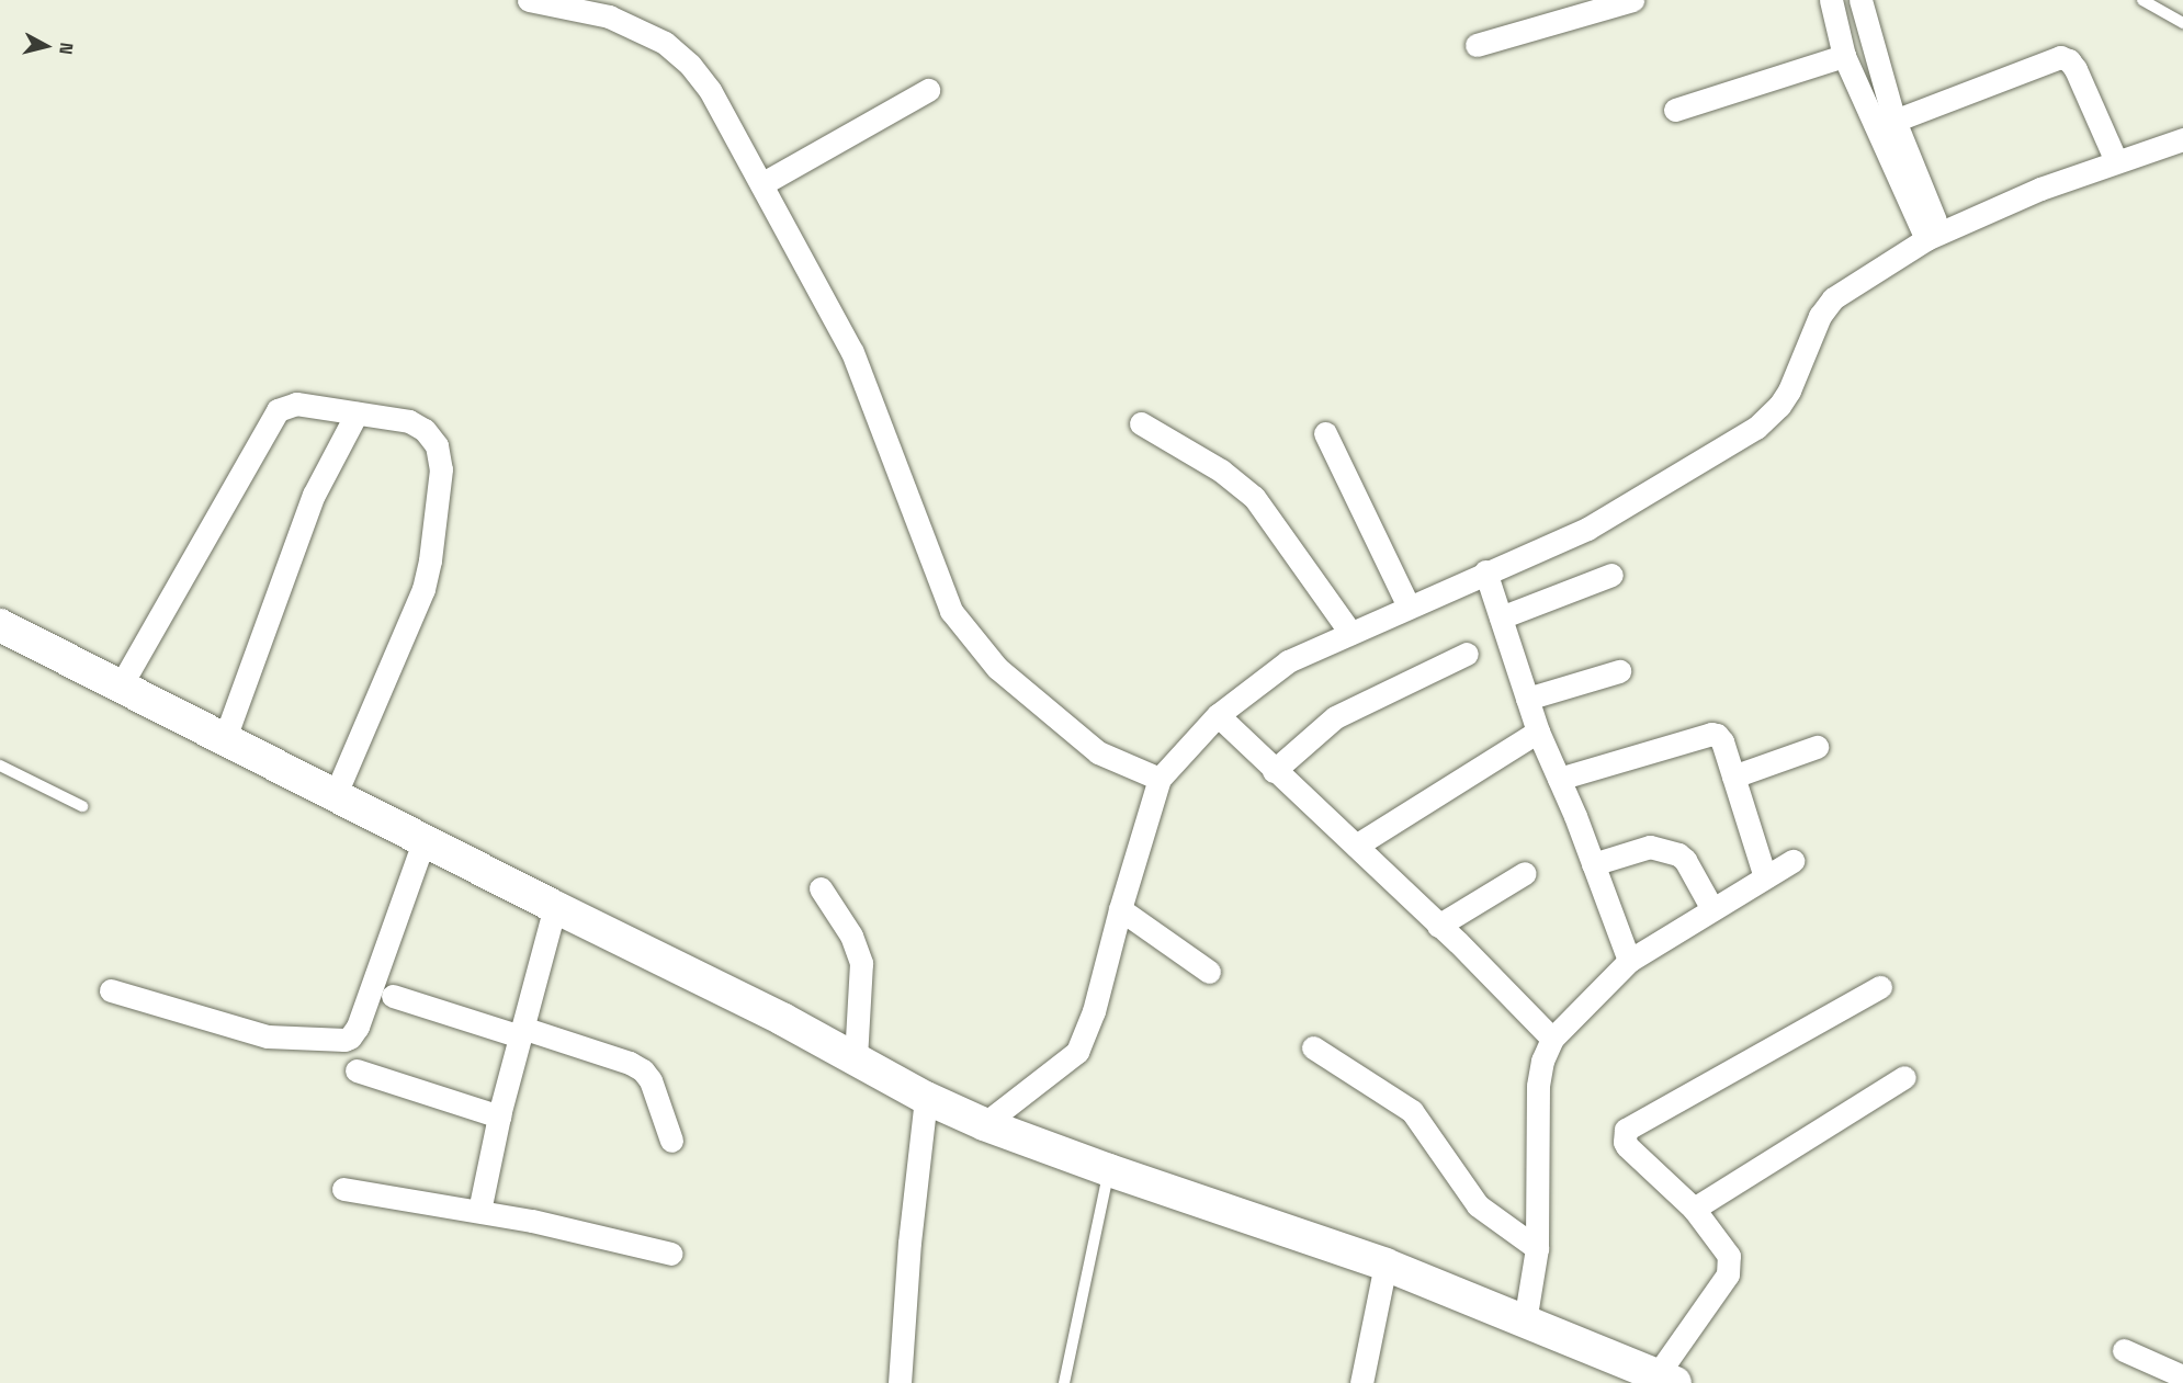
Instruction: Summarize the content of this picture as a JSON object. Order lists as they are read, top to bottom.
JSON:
{
  "north": "right"
}
